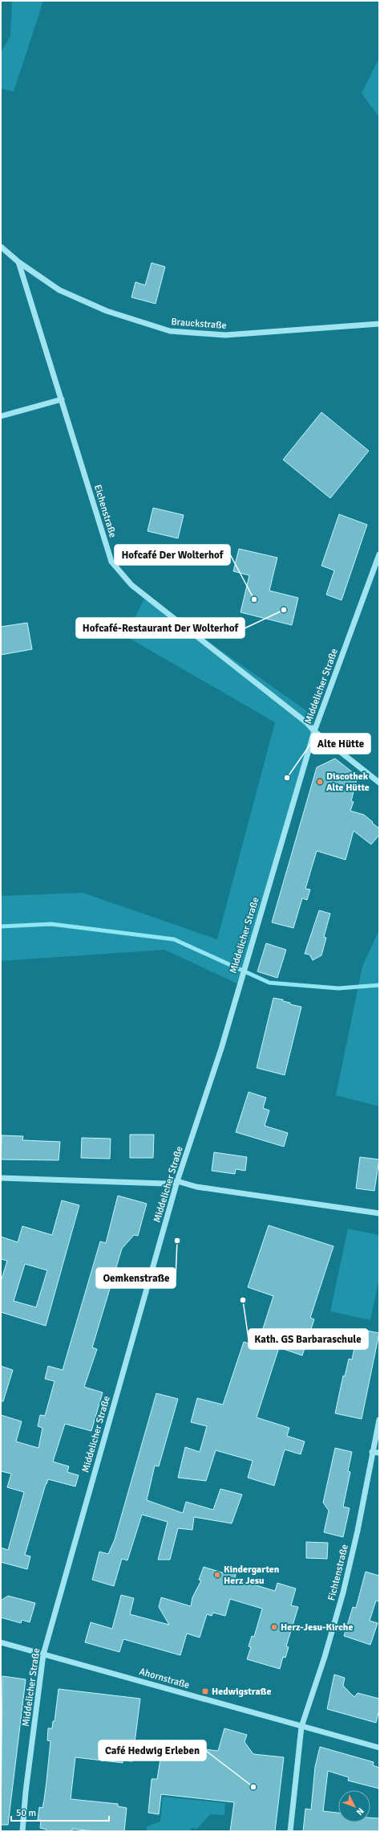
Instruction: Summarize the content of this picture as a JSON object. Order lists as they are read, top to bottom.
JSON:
{
  "streets": {
    "street": [
      "Brauckstraße",
      "Eichenstraße",
      "Middelicher Straße",
      "Fichtenstraße",
      "Ahornstraße"
    ]
  },
  "crossings": [
    ["Brauckstraße", "Eichenstraße"],
    ["Eichenstraße", "Middelicher Straße"],
    ["Middelicher Straße", "Ahornstraße"],
    ["Fichtenstraße", "Ahornstraße"]
  ],
  "places": {
    "other": [
      "Hofcafé Der Wolterhof",
      "Hofcafé-Restaurant Der Wolterhof",
      "Alte Hütte",
      "Discothek Alte Hütte",
      "Oemkenstraße",
      "Kath. GS Barbaraschule",
      "Kindergarten Herz Jesu",
      "Herz-Jesu-Kirche",
      "Café Hedwig Erleben"
    ],
    "transit": ["Hedwigstraße"]
  },
  "scale_bar": "50 m",
  "north": "bottom right"
}
